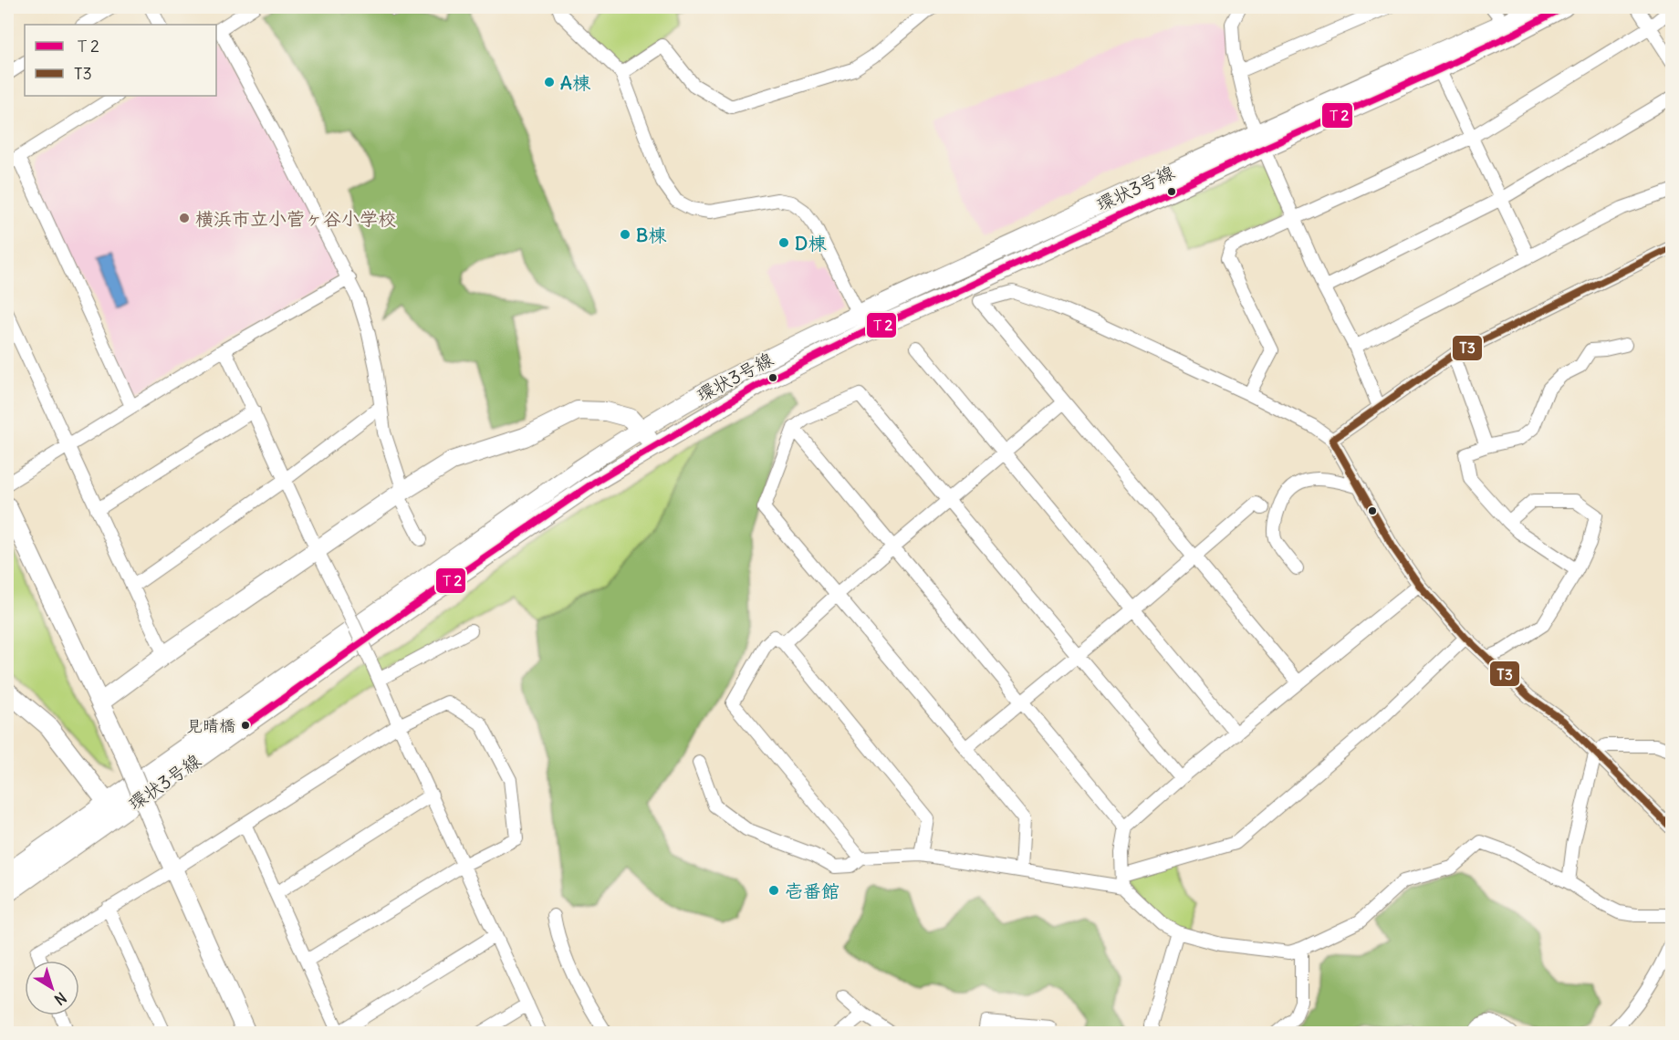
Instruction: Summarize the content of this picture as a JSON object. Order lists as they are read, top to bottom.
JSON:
{
  "streets": {
    "street": ["環状3号線"]
  },
  "places": [
    "A棟",
    "横浜市立小菅ヶ谷小学校",
    "B棟",
    "D棟",
    "見晴橋",
    "壱番館"
  ],
  "lines": ["transit line Ｔ2", "transit line T3"],
  "legend": ["Ｔ2", "T3"],
  "north": "bottom right"
}
